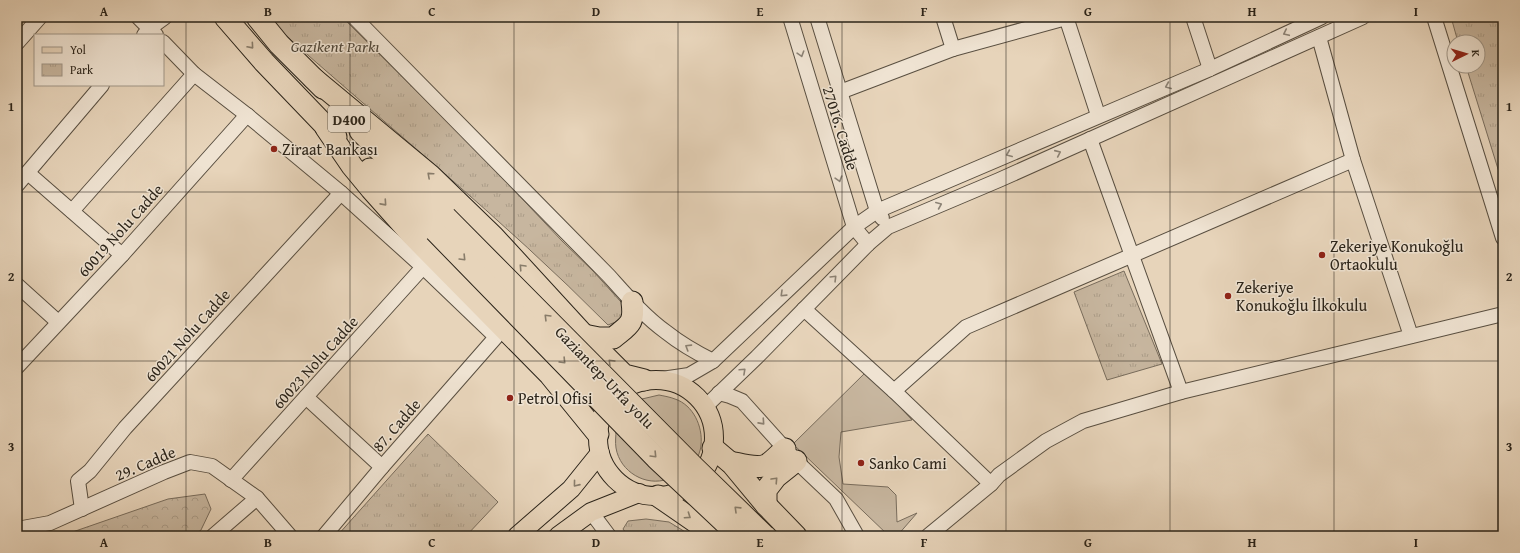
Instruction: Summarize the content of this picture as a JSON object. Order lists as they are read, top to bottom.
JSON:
{
  "streets": {
    "highway": ["D400", "Gaziantep-Urfa yolu"],
    "street": [
      "27016. Cadde",
      "60019 Nolu Cadde",
      "60021 Nolu Cadde",
      "60023 Nolu Cadde",
      "87. Cadde",
      "29. Cadde"
    ]
  },
  "crossings": [
    ["D400", "Gaziantep-Urfa yolu"],
    ["60021 Nolu Cadde", "29. Cadde"],
    ["60023 Nolu Cadde", "87. Cadde"],
    ["60023 Nolu Cadde", "29. Cadde"]
  ],
  "parks": ["Gazikent Parkı"],
  "places": [
    "Ziraat Bankası",
    "Zekeriye Konukoğlu Ortaokulu",
    "Zekeriye Konukoğlu İlkokulu",
    "Petrol Ofisi",
    "Sanko Cami"
  ],
  "legend": ["Yol", "Park"],
  "north": "right",
  "grid": {
    "columns": [
      "A",
      "B",
      "C",
      "D",
      "E",
      "F",
      "G",
      "H",
      "I"
    ],
    "rows": ["1", "2", "3"]
  }
}
